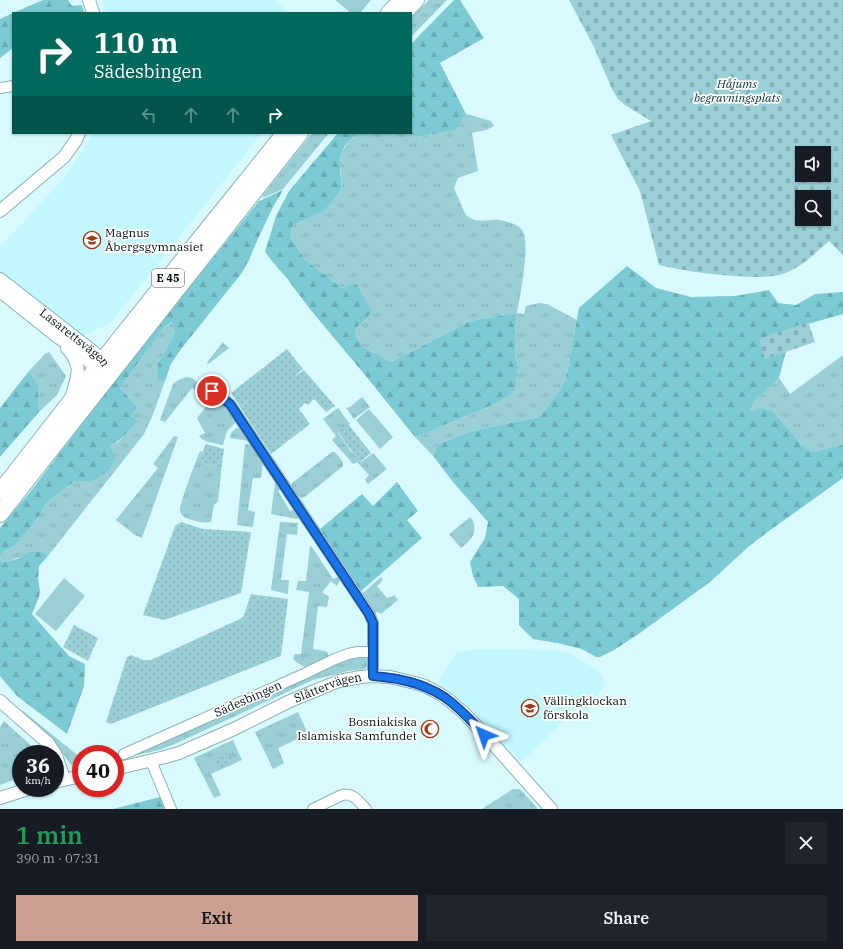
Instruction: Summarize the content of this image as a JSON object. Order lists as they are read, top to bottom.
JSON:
{
  "streets": {
    "highway": ["E 45"],
    "street": ["Lasarettsvägen", "Slåttervägen", "Sädesbingen"]
  },
  "crossings": [
    ["E 45", "Lasarettsvägen"]
  ],
  "parks": ["Håjums begravningsplats"],
  "places": {
    "school or university": ["Magnus Åbergsgymnasiet", "Vällingklockan förskola"],
    "mosque": ["Bosniakiska Islamiska Samfundet"]
  },
  "page": {
    "turn": ["110 m", "Sädesbingen"],
    "speed": "36 km/h",
    "limit": "40",
    "heading": ["1 min", "390 m · 07:31"],
    "buttons": ["Exit", "Share"]
  }
}
